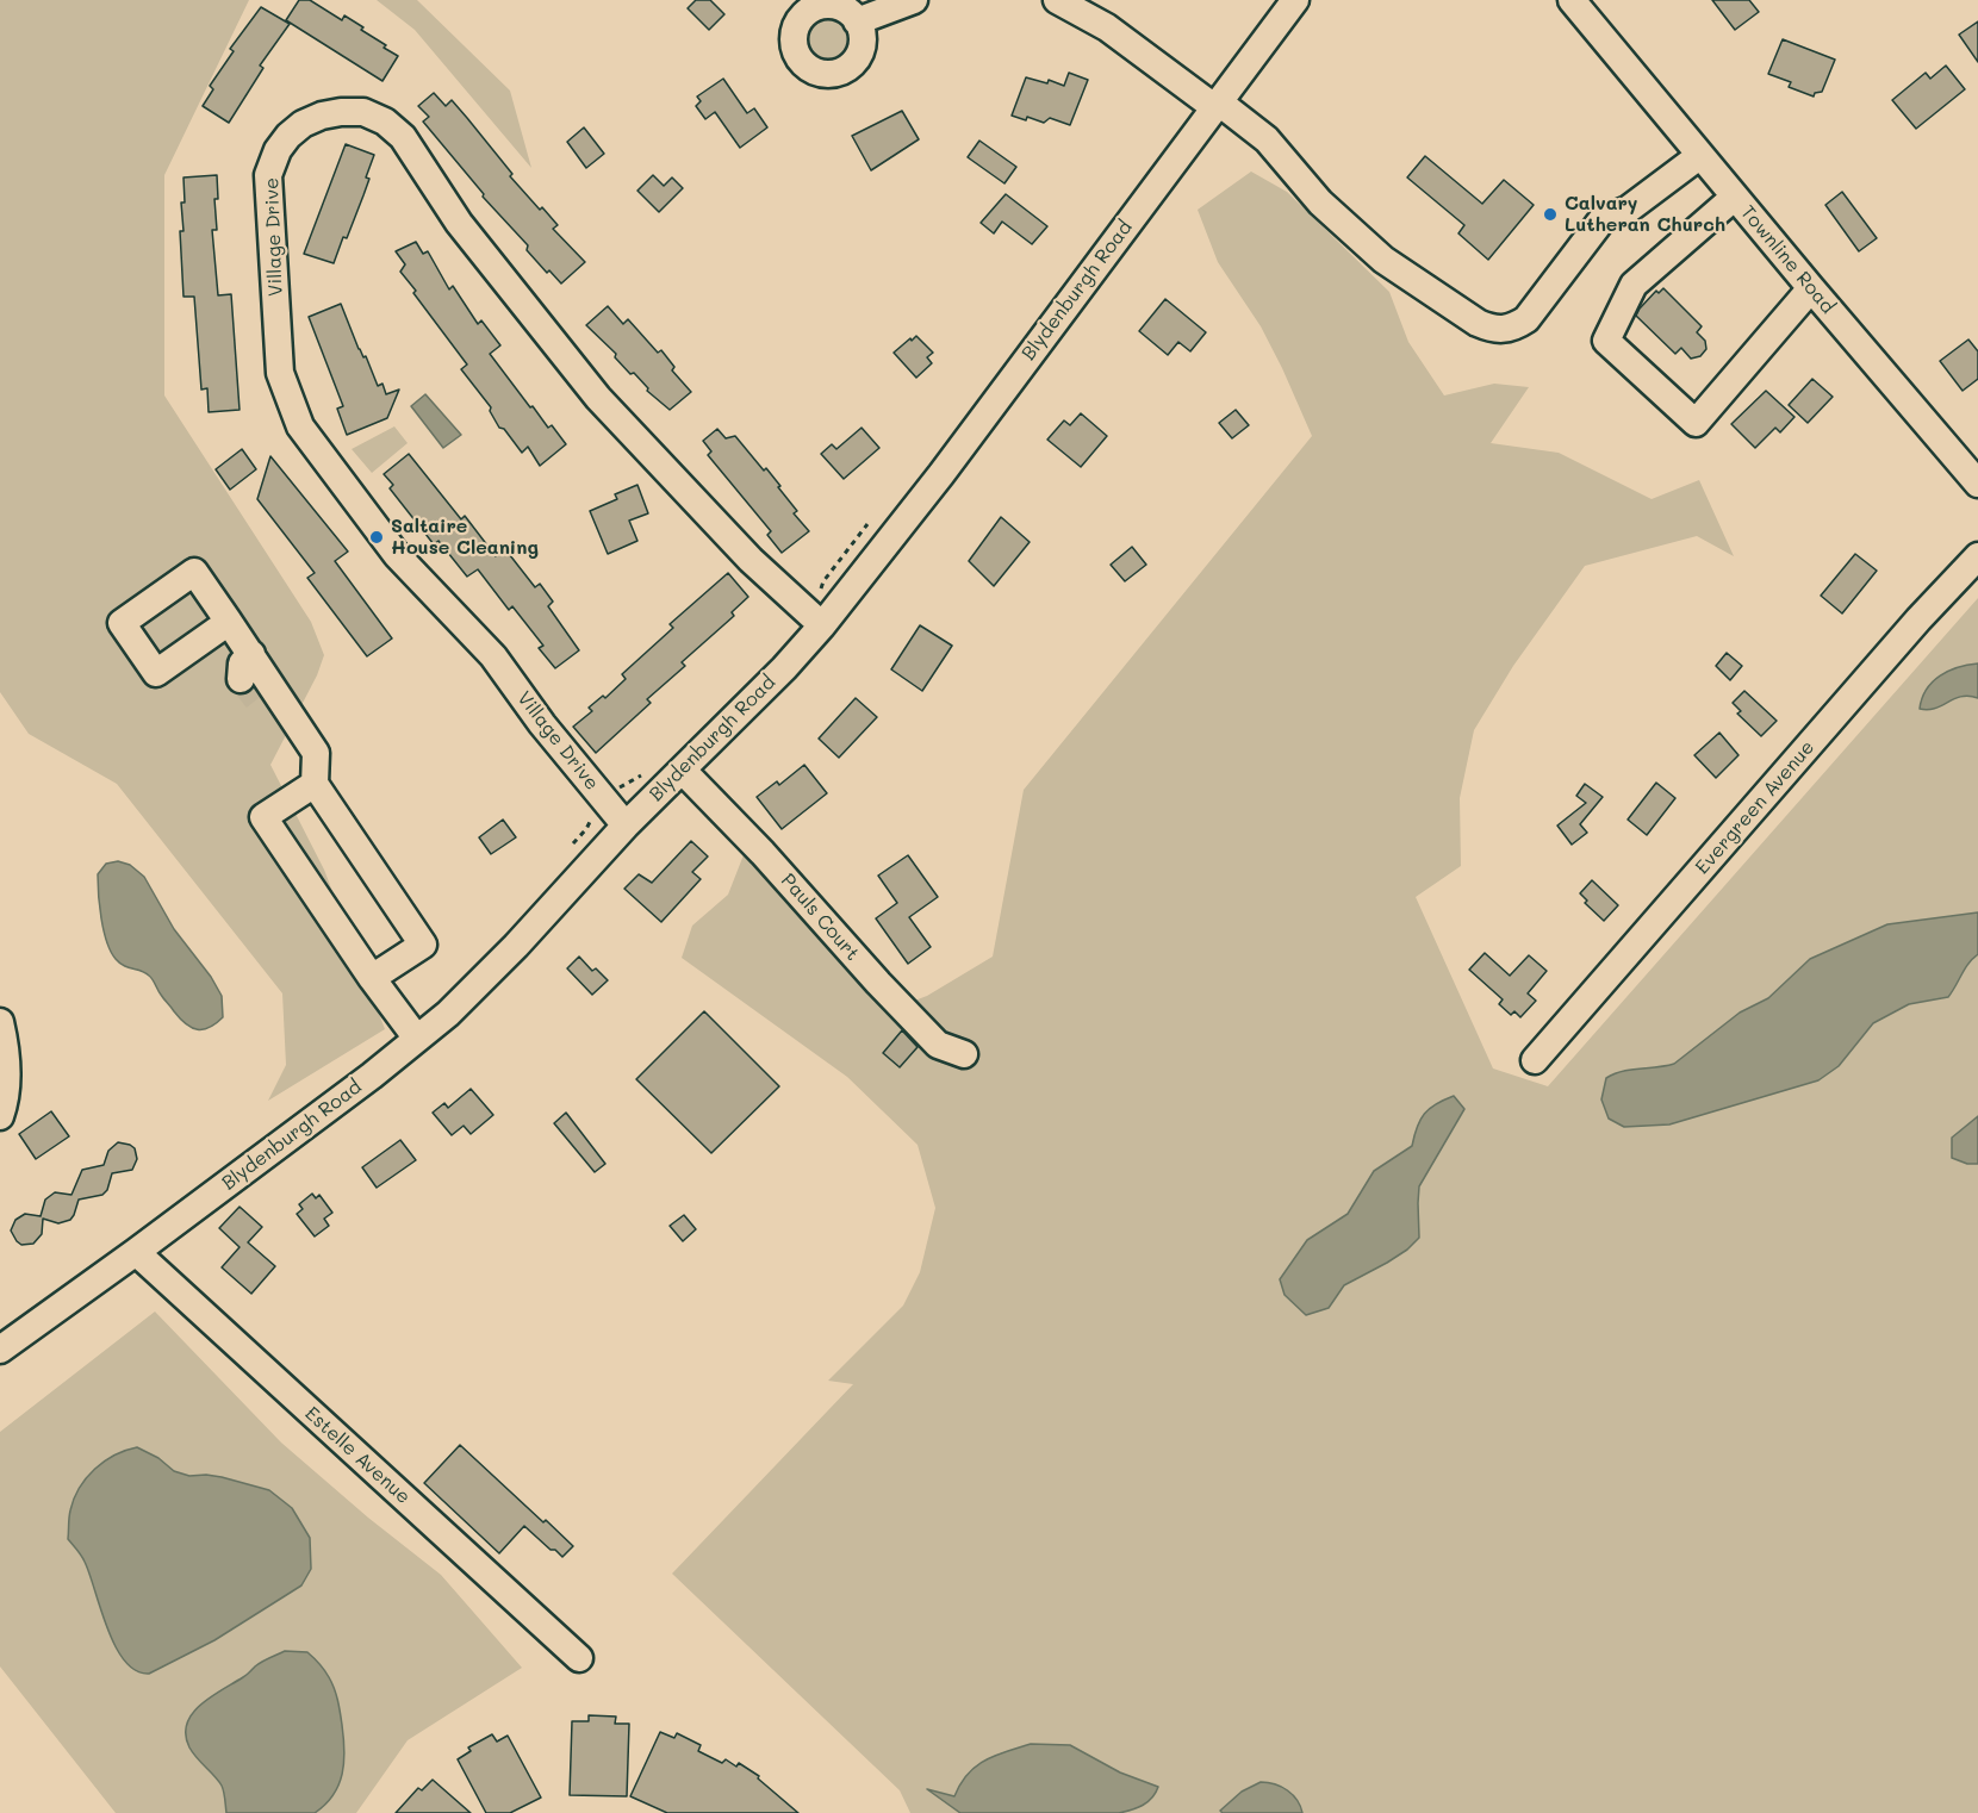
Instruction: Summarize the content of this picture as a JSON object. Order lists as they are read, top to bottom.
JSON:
{
  "streets": {
    "street": [
      "Village Drive",
      "Townline Road",
      "Blydenburgh Road",
      "Evergreen Avenue",
      "Pauls Court",
      "Estelle Avenue"
    ]
  },
  "crossings": [
    ["Village Drive", "Blydenburgh Road"],
    ["Blydenburgh Road", "Pauls Court"],
    ["Blydenburgh Road", "Estelle Avenue"]
  ],
  "places": ["Calvary Lutheran Church", "Saltaire House Cleaning"]
}
